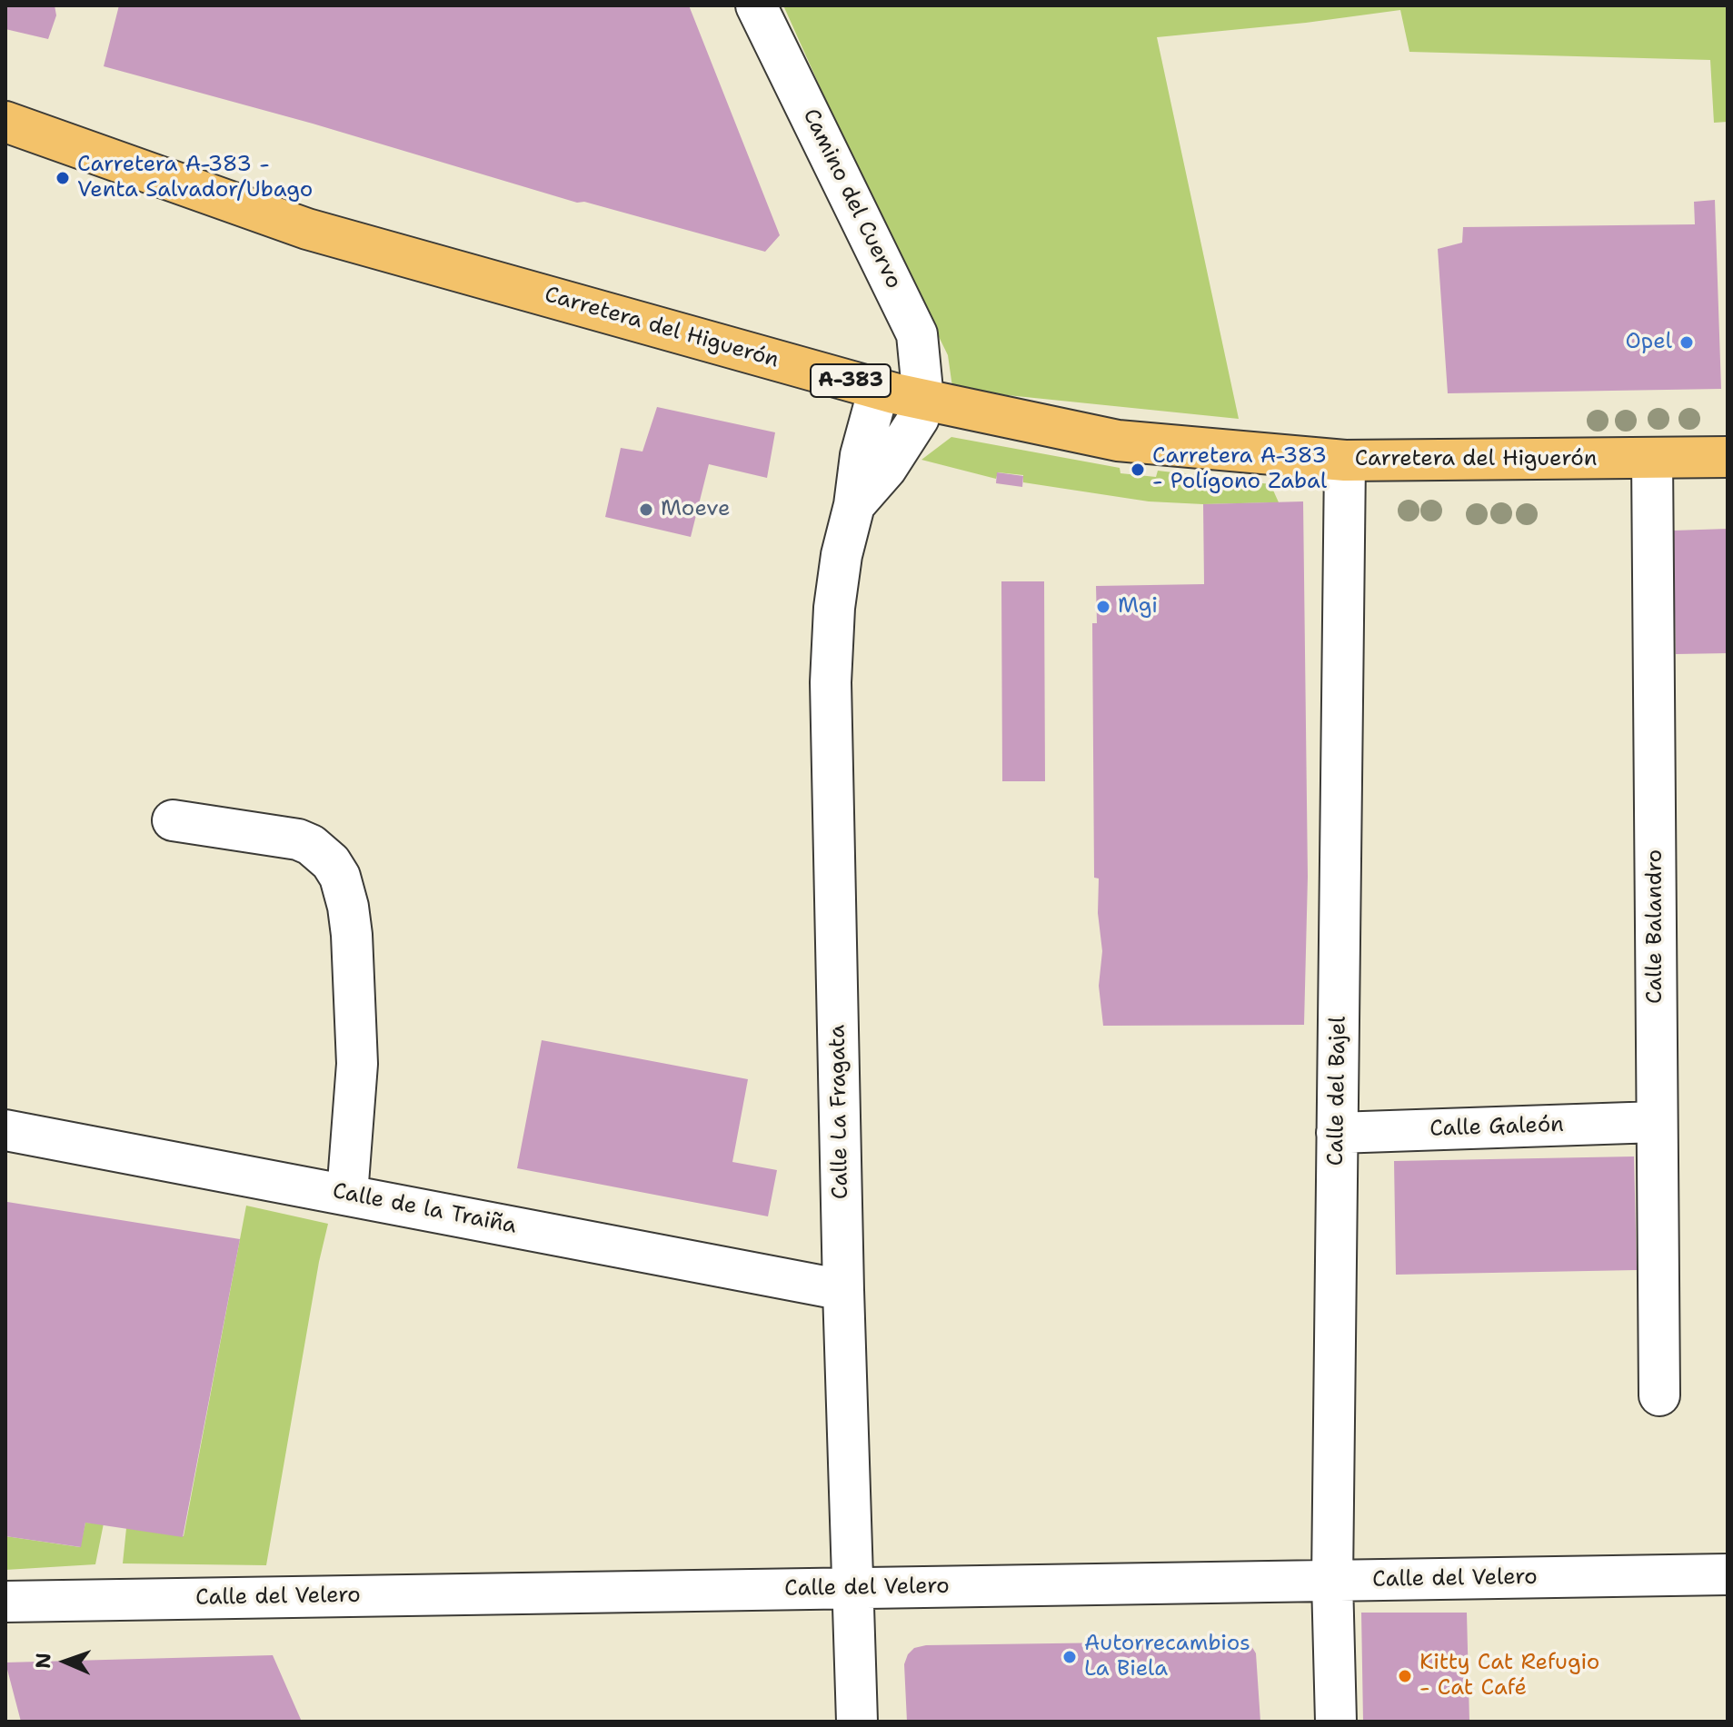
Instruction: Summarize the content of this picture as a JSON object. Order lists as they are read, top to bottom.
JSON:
{
  "streets": {
    "main road": ["Carretera del Higuerón", "A-383"],
    "street": [
      "Camino del Cuervo",
      "Calle Balandro",
      "Calle del Bajel",
      "Calle La Fragata",
      "Calle Galeón",
      "Calle de la Traiña",
      "Calle del Velero"
    ]
  },
  "crossings": [
    ["Camino del Cuervo", "Carretera del Higuerón"],
    ["Camino del Cuervo", "Calle La Fragata"],
    ["Carretera del Higuerón", "Calle Balandro"],
    ["Carretera del Higuerón", "Calle del Bajel"],
    ["Carretera del Higuerón", "Calle La Fragata"],
    ["Calle Balandro", "Calle Galeón"],
    ["Calle del Bajel", "Calle Galeón"],
    ["Calle del Bajel", "Calle del Velero"],
    ["Calle La Fragata", "Calle de la Traiña"],
    ["Calle La Fragata", "Calle del Velero"]
  ],
  "places": [
    "Carretera A-383 - Venta Salvador/Ubago",
    "Opel",
    "Carretera A-383 - Polígono Zabal",
    "Moeve",
    "Mgi",
    "Autorrecambios La Biela",
    "Kitty Cat Refugio - Cat Café"
  ],
  "north": "left"
}
